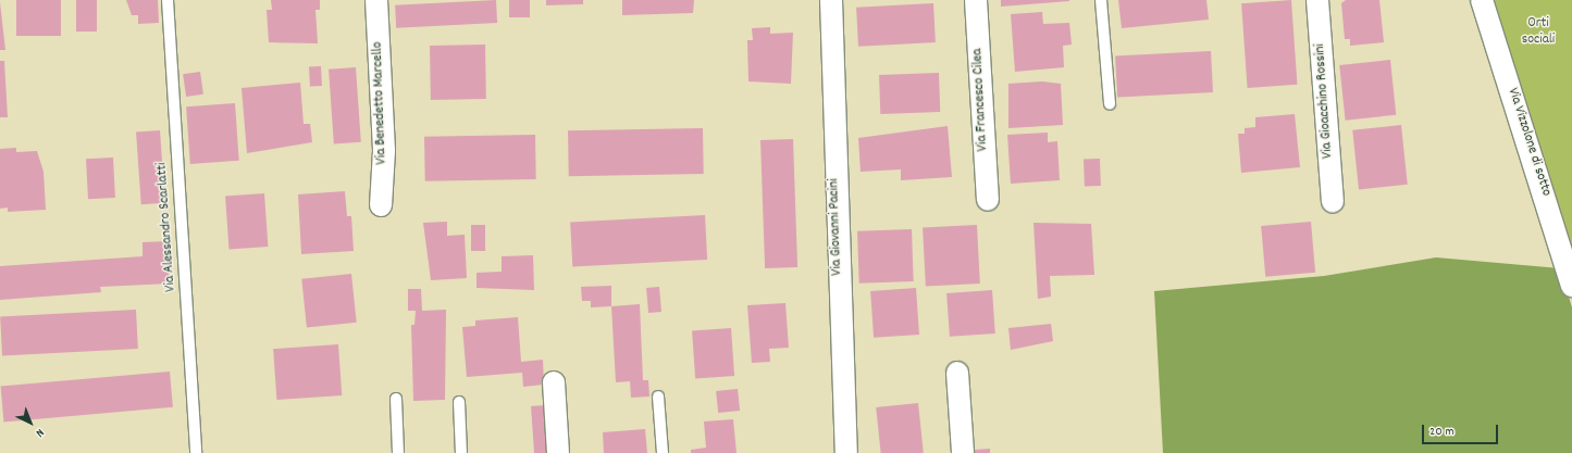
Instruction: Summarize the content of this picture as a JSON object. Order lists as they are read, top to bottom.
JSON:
{
  "streets": {
    "street": [
      "Via Francesco Cilea",
      "Via Gioacchino Rossini",
      "Via Benedetto Marcello",
      "Via Vizzolone di sotto",
      "Via Giovanni Pacini"
    ],
    "lane": ["Via Alessandro Scarlatti"]
  },
  "parks": ["Orti sociali"],
  "scale_bar": "20 m",
  "north": "bottom right"
}
